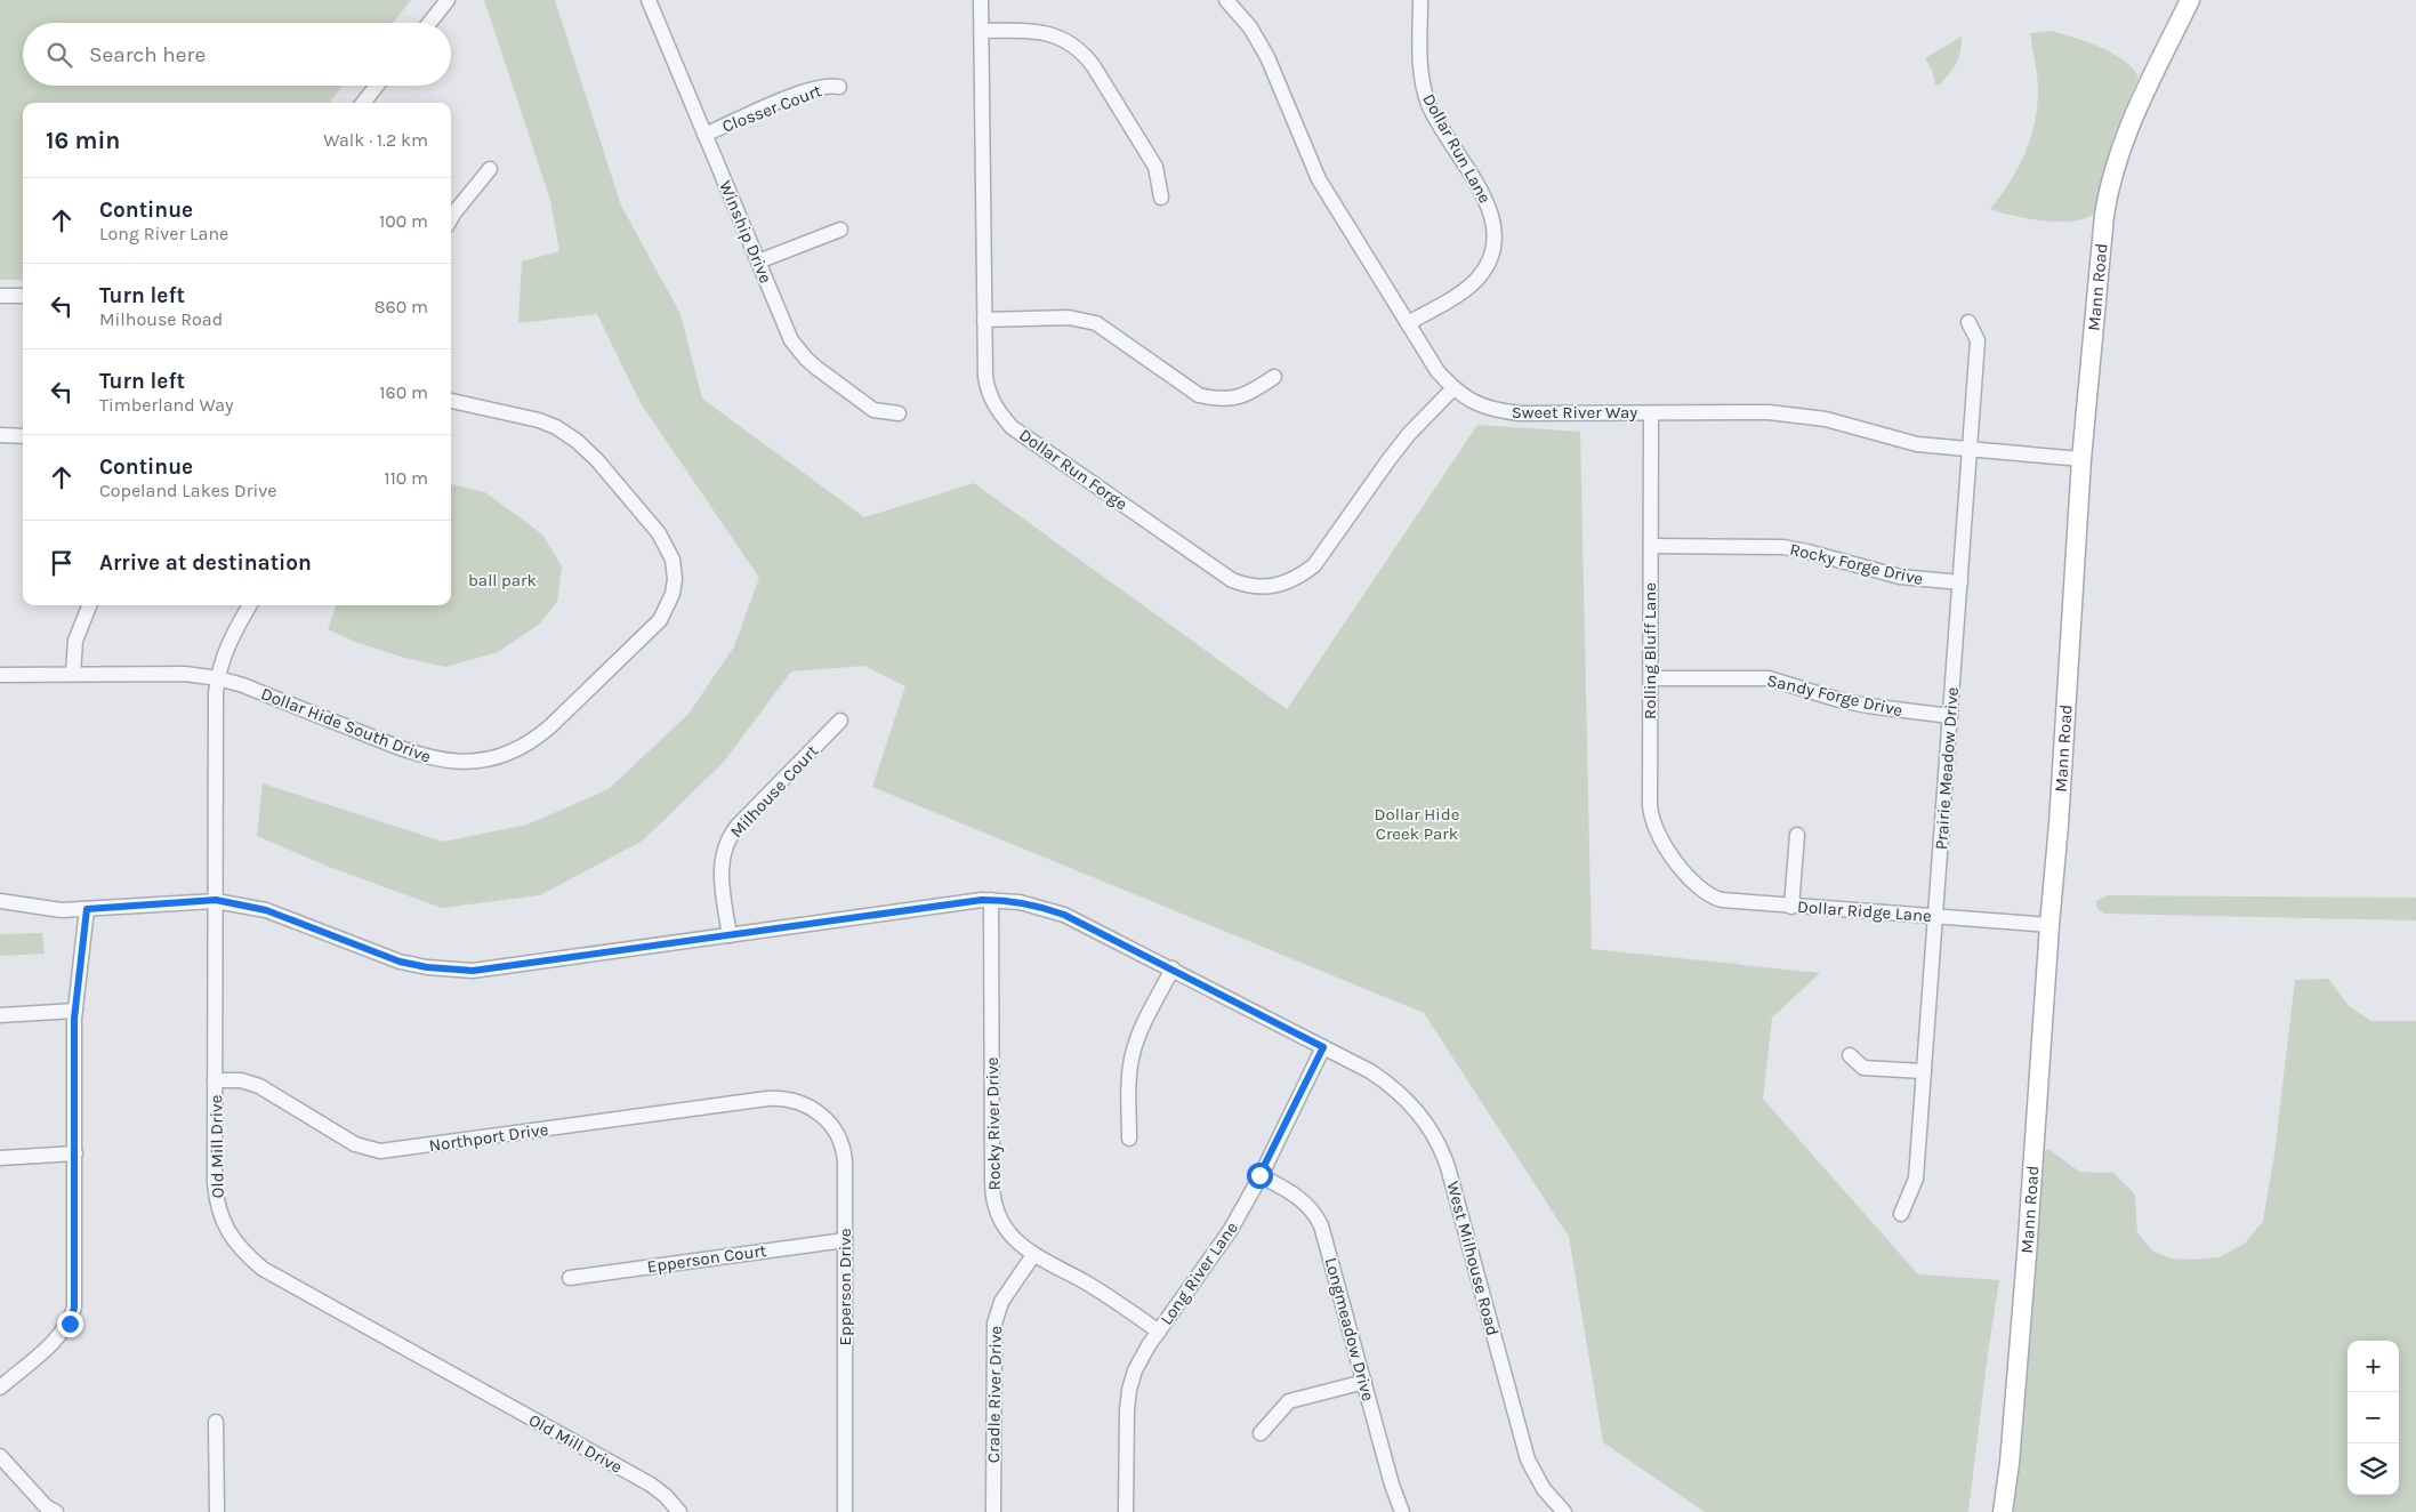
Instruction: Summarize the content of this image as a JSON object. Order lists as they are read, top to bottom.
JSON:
{
  "streets": {
    "main road": ["Mann Road"],
    "street": [
      "Closser Court",
      "Dollar Run Lane",
      "Winship Drive",
      "Sweet River Way",
      "Dollar Run Forge",
      "Rocky Forge Drive",
      "Rolling Bluff Lane",
      "Sandy Forge Drive",
      "Dollar Hide South Drive",
      "Prairie Meadow Drive",
      "Milhouse Court",
      "Dollar Ridge Lane",
      "Rocky River Drive",
      "Northport Drive",
      "Old Mill Drive",
      "Epperson Court",
      "West Milhouse Road",
      "Long River Lane",
      "Epperson Drive",
      "Longmeadow Drive",
      "Cradle River Drive"
    ]
  },
  "crossings": [
    ["Closser Court", "Winship Drive"],
    ["Dollar Run Lane", "Sweet River Way"],
    ["Mann Road", "Sweet River Way"],
    ["Mann Road", "Dollar Ridge Lane"],
    ["Sweet River Way", "Dollar Run Forge"],
    ["Sweet River Way", "Rolling Bluff Lane"],
    ["Sweet River Way", "Prairie Meadow Drive"],
    ["Rocky Forge Drive", "Rolling Bluff Lane"],
    ["Rocky Forge Drive", "Prairie Meadow Drive"],
    ["Rolling Bluff Lane", "Sandy Forge Drive"],
    ["Rolling Bluff Lane", "Dollar Ridge Lane"],
    ["Sandy Forge Drive", "Prairie Meadow Drive"],
    ["Dollar Hide South Drive", "Old Mill Drive"],
    ["Prairie Meadow Drive", "Dollar Ridge Lane"],
    ["Milhouse Court", "West Milhouse Road"],
    ["Rocky River Drive", "West Milhouse Road"],
    ["Rocky River Drive", "Long River Lane"],
    ["Rocky River Drive", "Cradle River Drive"],
    ["Northport Drive", "Old Mill Drive"],
    ["Northport Drive", "Epperson Drive"],
    ["Old Mill Drive", "West Milhouse Road"],
    ["Epperson Court", "Epperson Drive"],
    ["West Milhouse Road", "Long River Lane"],
    ["Long River Lane", "Longmeadow Drive"]
  ],
  "parks": ["ball park", "Dollar Hide Creek Park"],
  "page": {
    "search": "Search here",
    "heading": ["16 min", "Walk · 1.2 km"],
    "list": [
      ["Continue", "Long River Lane", "100 m"],
      ["Turn left", "Milhouse Road", "860 m"],
      ["Turn left", "Timberland Way", "160 m"],
      ["Continue", "Copeland Lakes Drive", "110 m"],
      "Arrive at destination"
    ],
    "map_buttons": ["+", "−"]
  }
}
